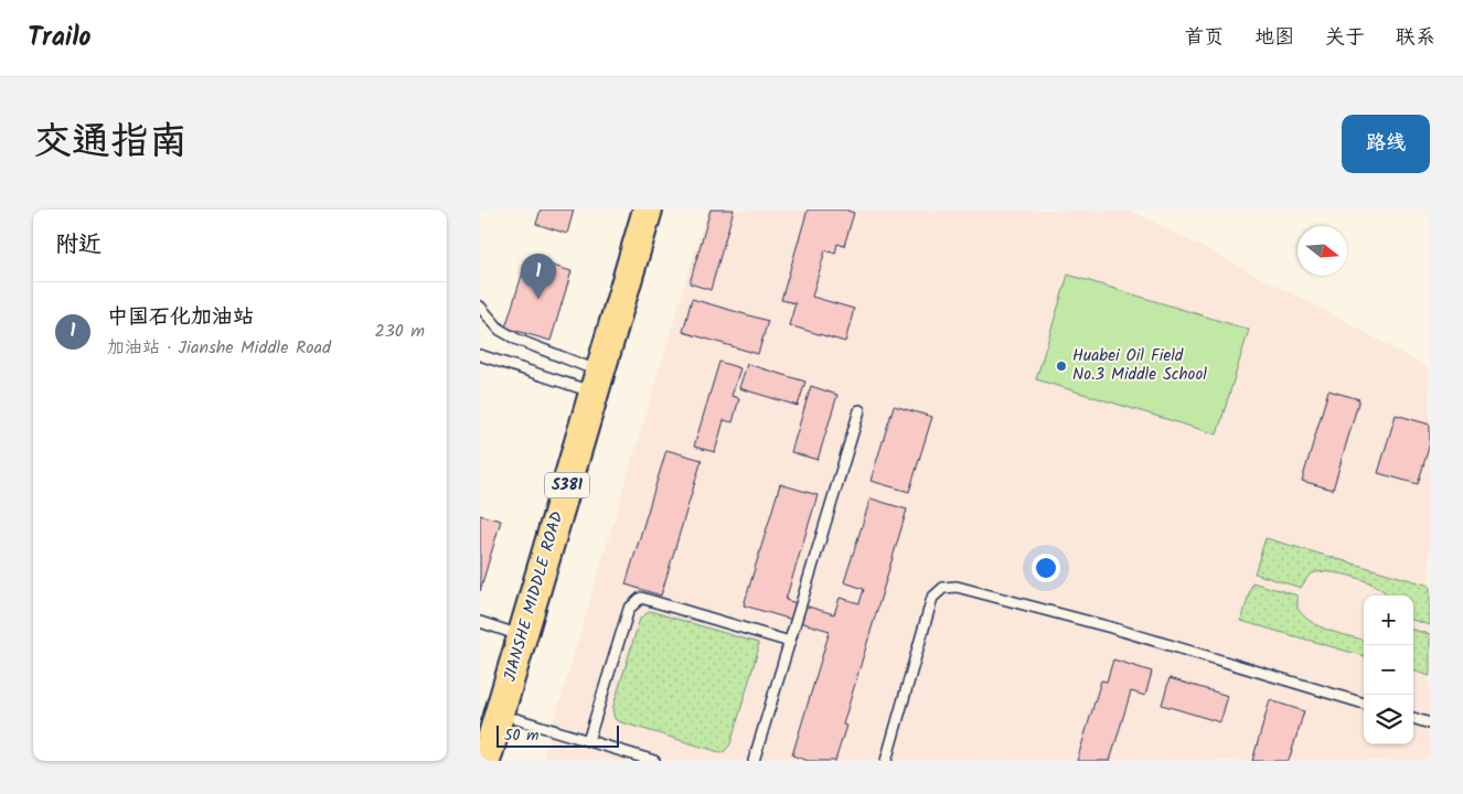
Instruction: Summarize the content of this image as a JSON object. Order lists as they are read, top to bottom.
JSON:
{
  "streets": {
    "main road": ["S381", "JIANSHE MIDDLE ROAD"]
  },
  "places": ["Huabei Oil Field No.3 Middle School"],
  "scale_bar": "50 m",
  "north": "right",
  "page": {
    "header": "Trailo",
    "nav": [
      "首页",
      "地图",
      "关于",
      "联系"
    ],
    "title": "交通指南",
    "buttons": "路线",
    "heading": "附近",
    "pins": "1",
    "list": [
      {
        "mark": "1",
        "name": "中国石化加油站",
        "note": "加油站 · Jianshe Middle Road",
        "value": "230 m"
      }
    ],
    "map_buttons": ["+", "−"],
    "scale": "50 m"
  }
}
